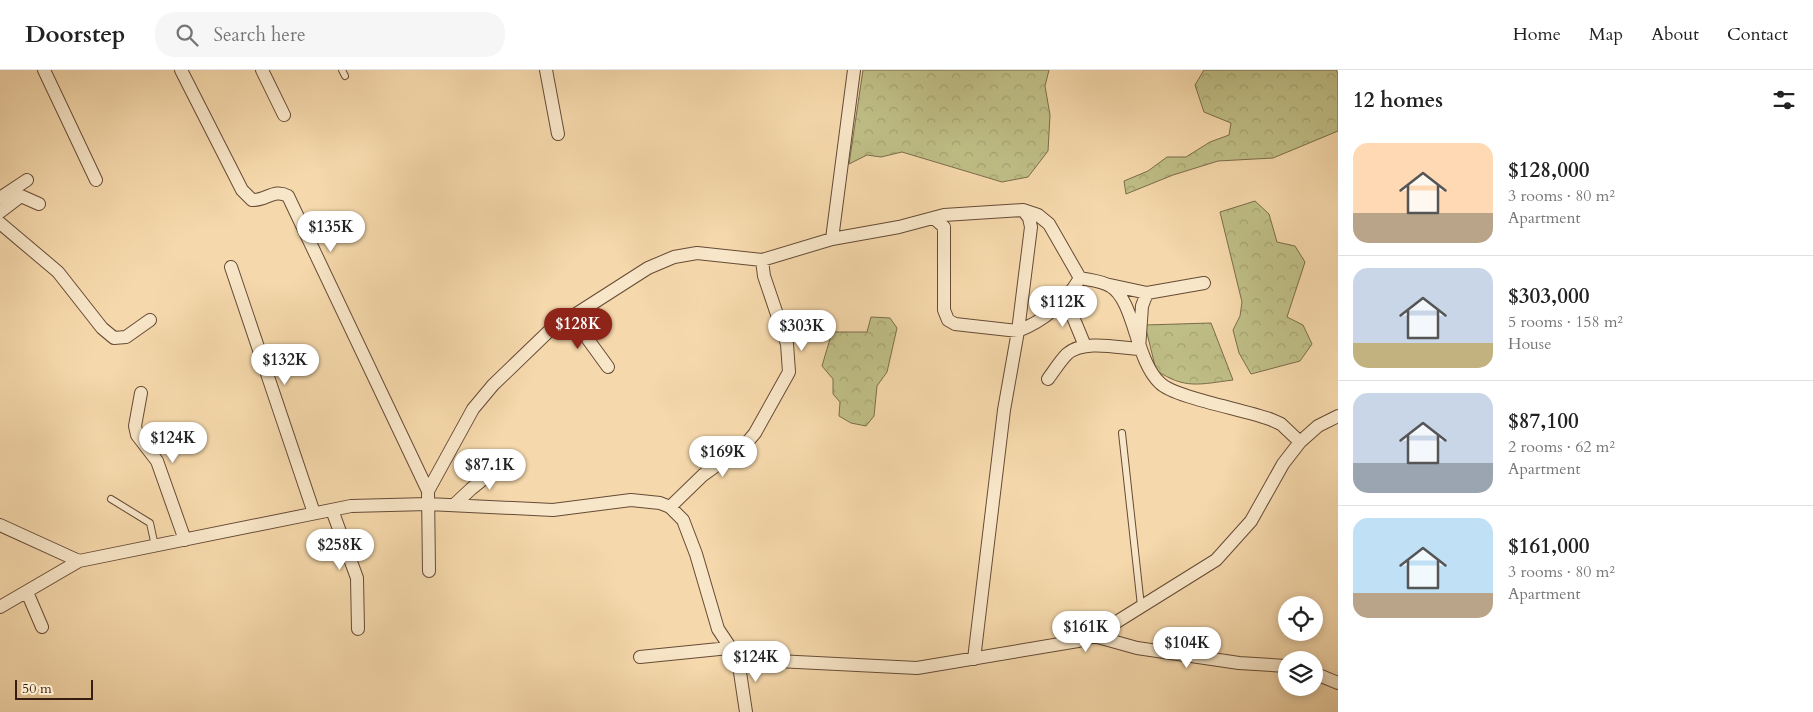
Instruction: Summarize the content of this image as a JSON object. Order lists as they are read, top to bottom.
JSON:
{
  "scale_bar": "50 m",
  "page": {
    "header": "Doorstep",
    "search": "Search here",
    "nav": [
      "Home",
      "Map",
      "About",
      "Contact"
    ],
    "heading": "12 homes",
    "list": [
      {
        "name": "$128,000",
        "note": "3 rooms · 80 m² · Apartment"
      },
      {
        "name": "$303,000",
        "note": "5 rooms · 158 m² · House"
      },
      {
        "name": "$87,100",
        "note": "2 rooms · 62 m² · Apartment"
      },
      {
        "name": "$161,000",
        "note": "3 rooms · 80 m² · Apartment"
      }
    ],
    "price": [
      "$135K",
      "$112K",
      "$128K",
      "$303K",
      "$132K",
      "$124K",
      "$169K",
      "$87.1K",
      "$258K",
      "$161K",
      "$104K",
      "$124K"
    ],
    "scale": "50 m"
  }
}
